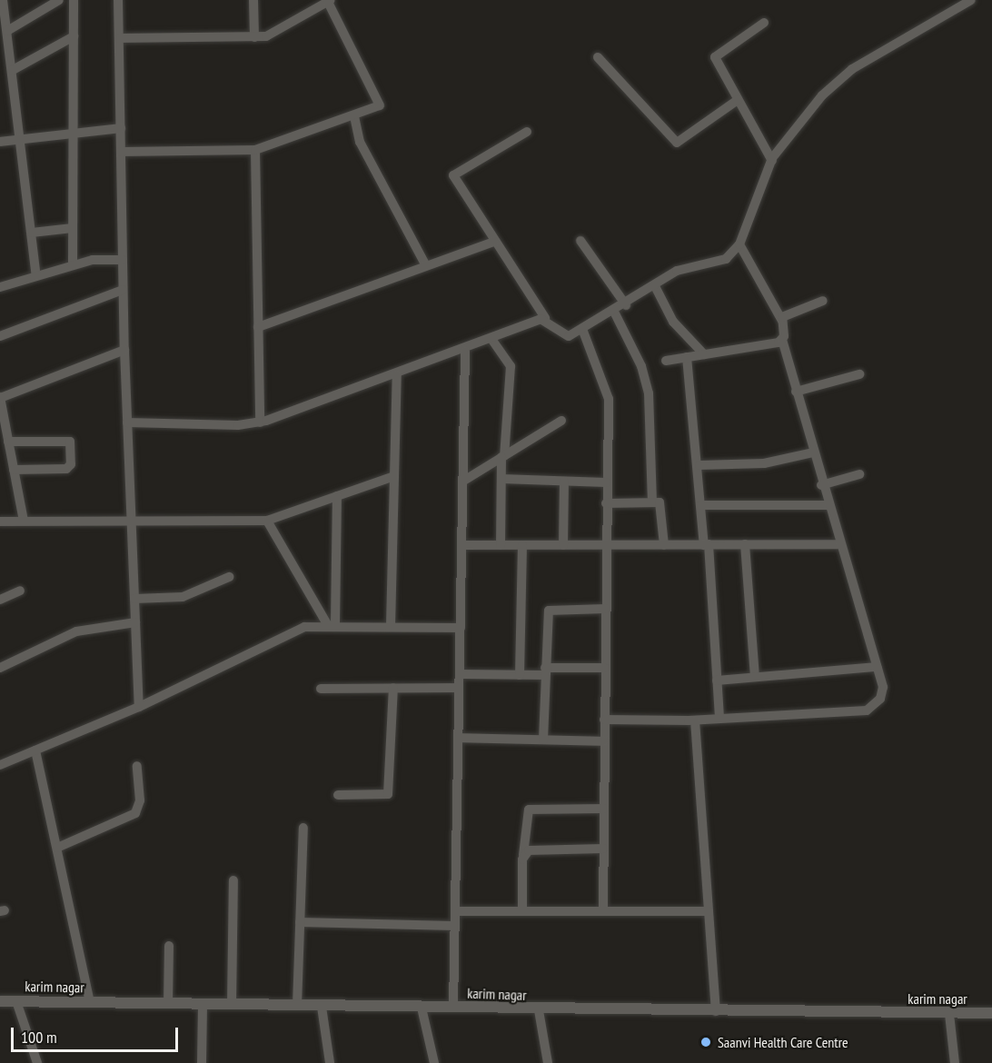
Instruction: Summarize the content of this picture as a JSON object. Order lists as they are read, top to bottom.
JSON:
{
  "streets": {
    "street": ["karim nagar"]
  },
  "places": ["Saanvi Health Care Centre"],
  "scale_bar": "100 m"
}
